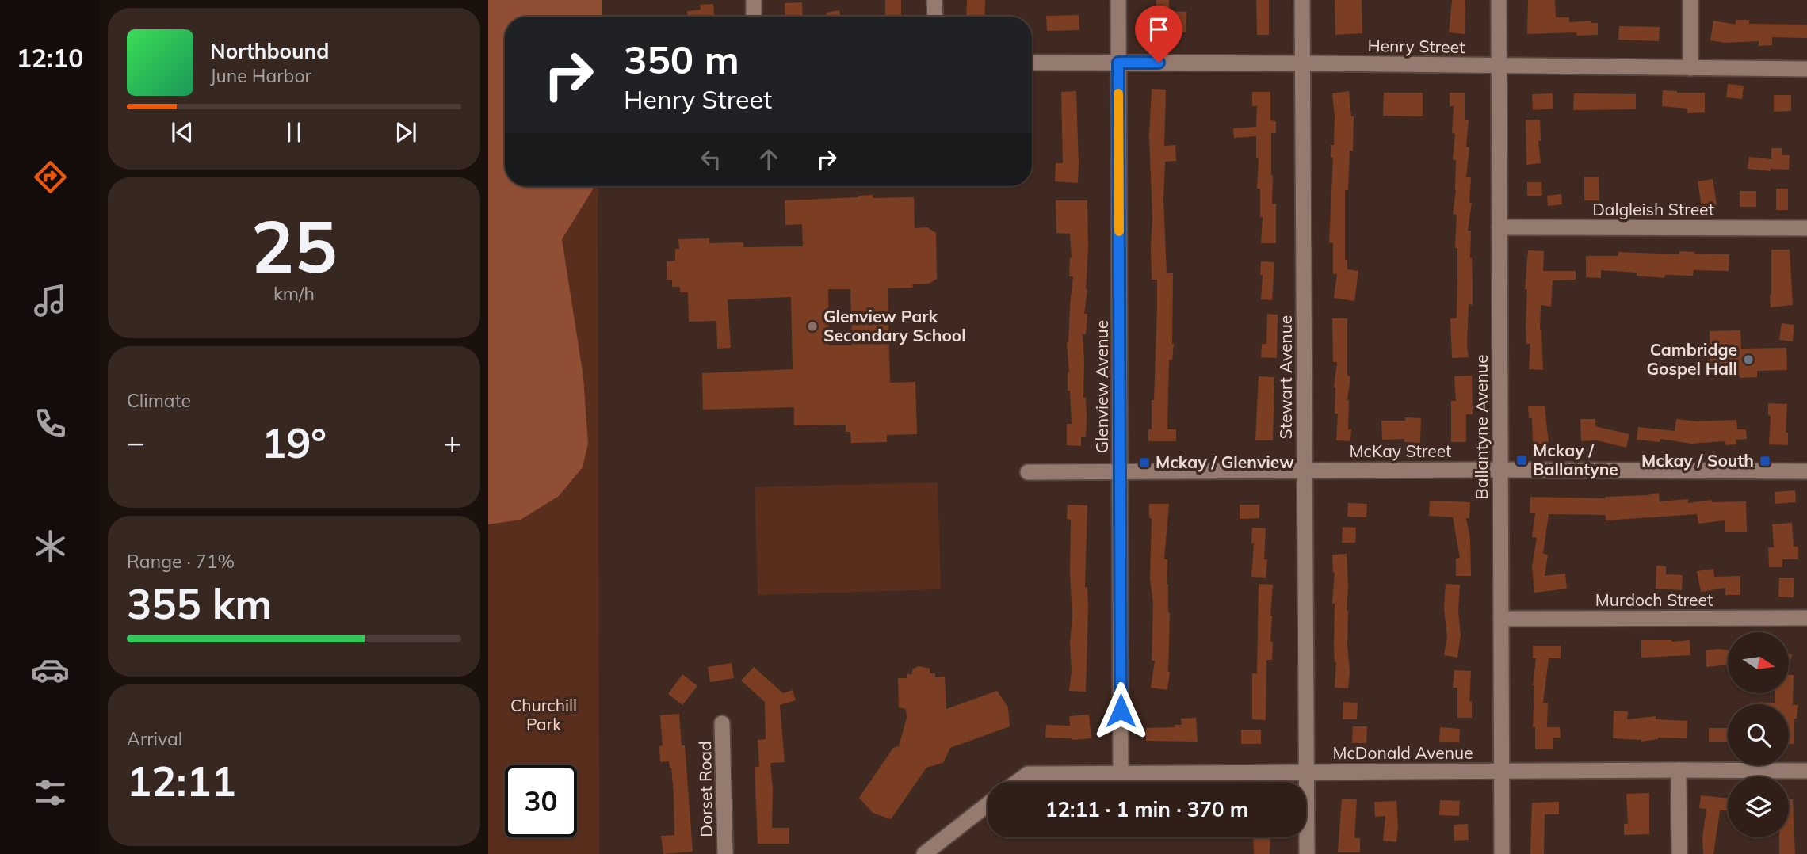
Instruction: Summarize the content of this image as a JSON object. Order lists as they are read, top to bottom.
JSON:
{
  "streets": {
    "street": [
      "Henry Street",
      "Dalgleish Street",
      "Stewart Avenue",
      "Glenview Avenue",
      "Ballantyne Avenue",
      "McKay Street",
      "Murdoch Street",
      "McDonald Avenue",
      "Dorset Road"
    ]
  },
  "crossings": [
    ["Henry Street", "Stewart Avenue"],
    ["Henry Street", "Glenview Avenue"],
    ["Henry Street", "Ballantyne Avenue"],
    ["Dalgleish Street", "Ballantyne Avenue"],
    ["Stewart Avenue", "McKay Street"],
    ["Stewart Avenue", "McDonald Avenue"],
    ["Glenview Avenue", "McKay Street"],
    ["Glenview Avenue", "McDonald Avenue"],
    ["Ballantyne Avenue", "McKay Street"],
    ["Ballantyne Avenue", "Murdoch Street"],
    ["Ballantyne Avenue", "McDonald Avenue"]
  ],
  "parks": ["Churchill Park"],
  "places": {
    "other": ["Glenview Park Secondary School", "Cambridge Gospel Hall"],
    "transit": ["Mckay / Ballantyne", "Mckay / South", "Mckay / Glenview"]
  },
  "north": "right",
  "page": {
    "tabs": "12:10",
    "turn": ["350 m", "Henry Street"],
    "song": ["Northbound", "June Harbor"],
    "tile": [
      ["25", "km/h"],
      "Climate",
      ["Range · 71%", "355 km"],
      ["Arrival", "12:11"]
    ],
    "heat": ["−", "19°", "+"],
    "limit": "30",
    "trip": "12:11 · 1 min · 370 m"
  }
}
